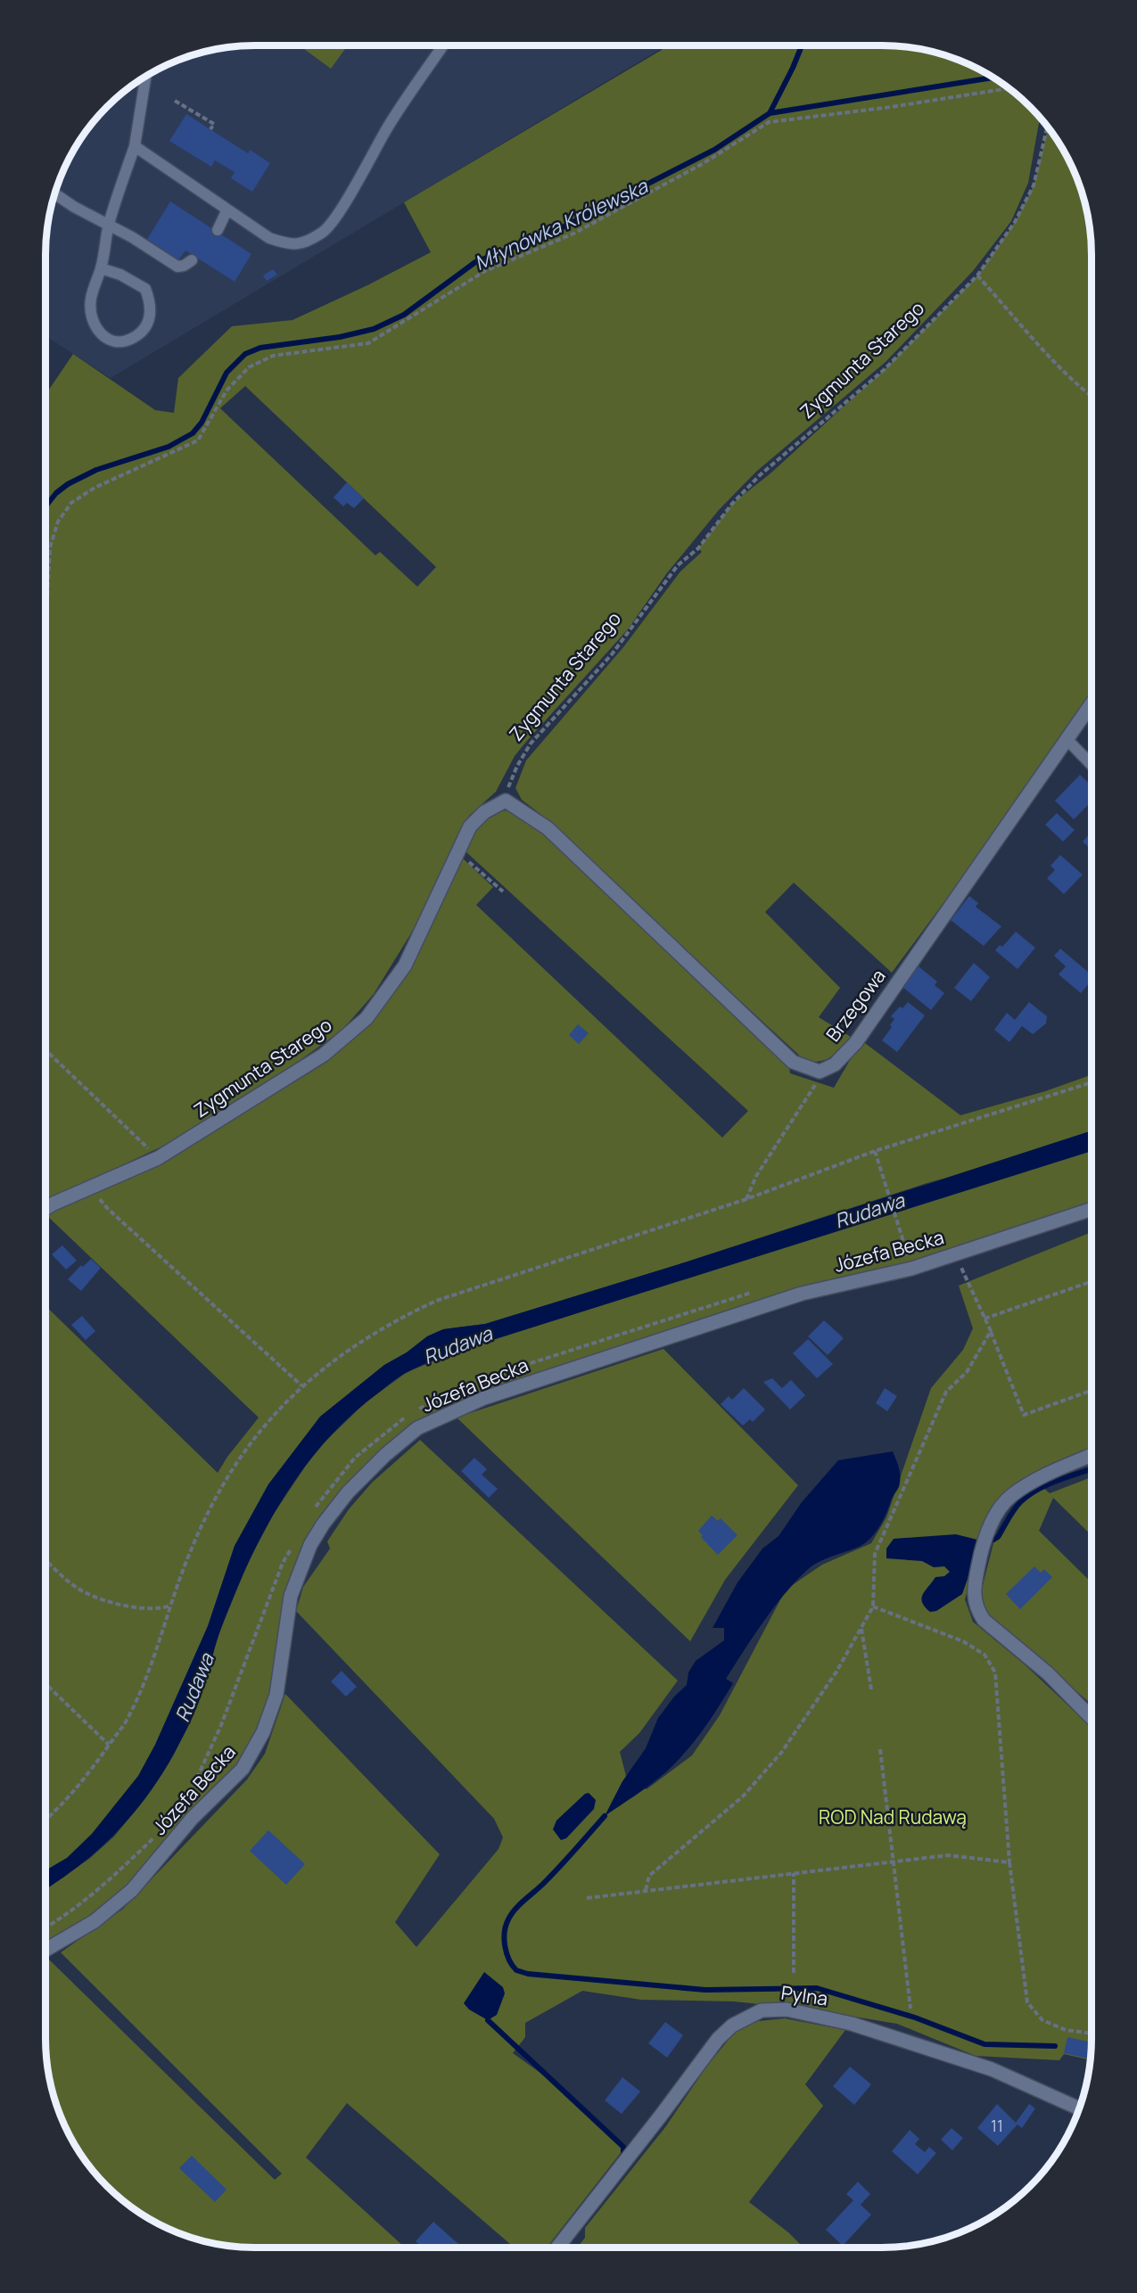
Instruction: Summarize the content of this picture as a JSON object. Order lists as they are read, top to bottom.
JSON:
{
  "streets": {
    "street": [
      "Zygmunta Starego",
      "Brzegowa",
      "Józefa Becka",
      "Pylna"
    ]
  },
  "water": ["Młynówka Królewska", "Rudawa"],
  "parks": ["ROD Nad Rudawą"],
  "house_numbers": ["11"]
}
